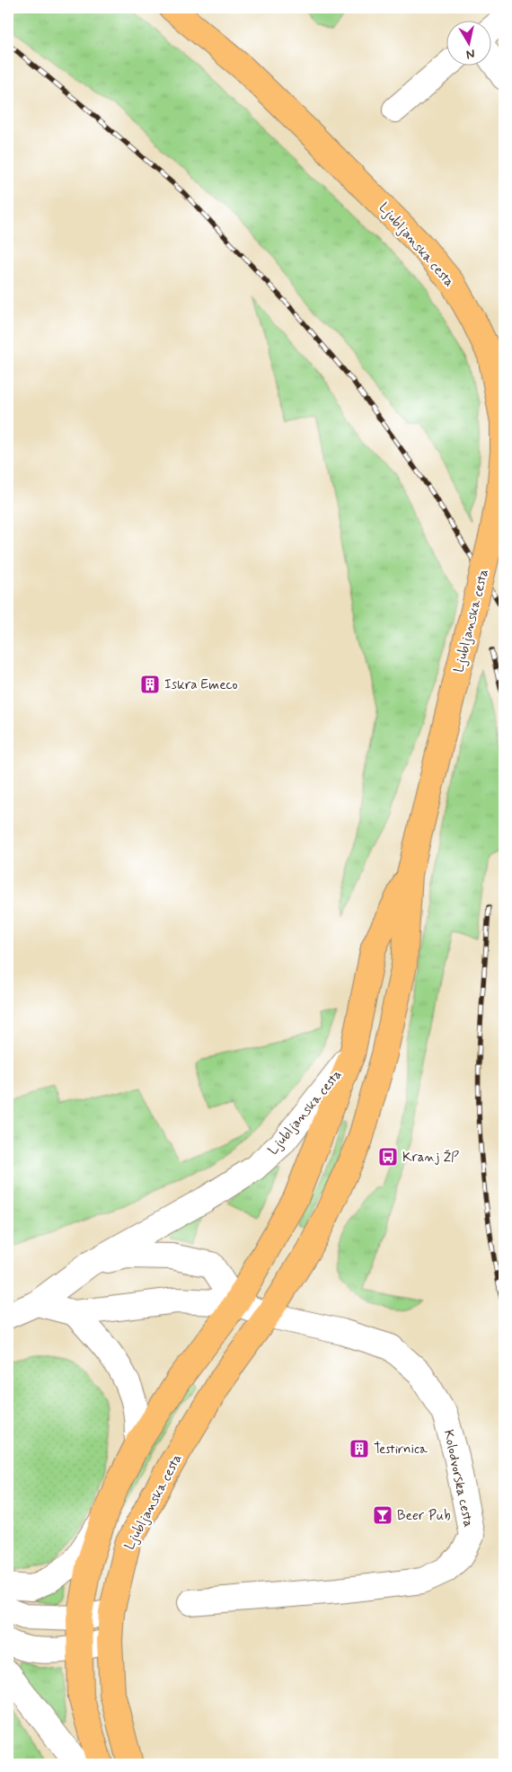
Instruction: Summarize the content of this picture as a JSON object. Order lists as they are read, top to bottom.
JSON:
{
  "streets": {
    "main road": ["Ljubljanska cesta"],
    "street": ["Kolodvorska cesta"]
  },
  "crossings": [
    ["Ljubljanska cesta", "Kolodvorska cesta"]
  ],
  "places": {
    "building": ["Iskra Emeco", "Testirnica"],
    "bus stop": ["Kranj ŽP"],
    "bar": ["Beer Pub"]
  },
  "north": "bottom"
}
